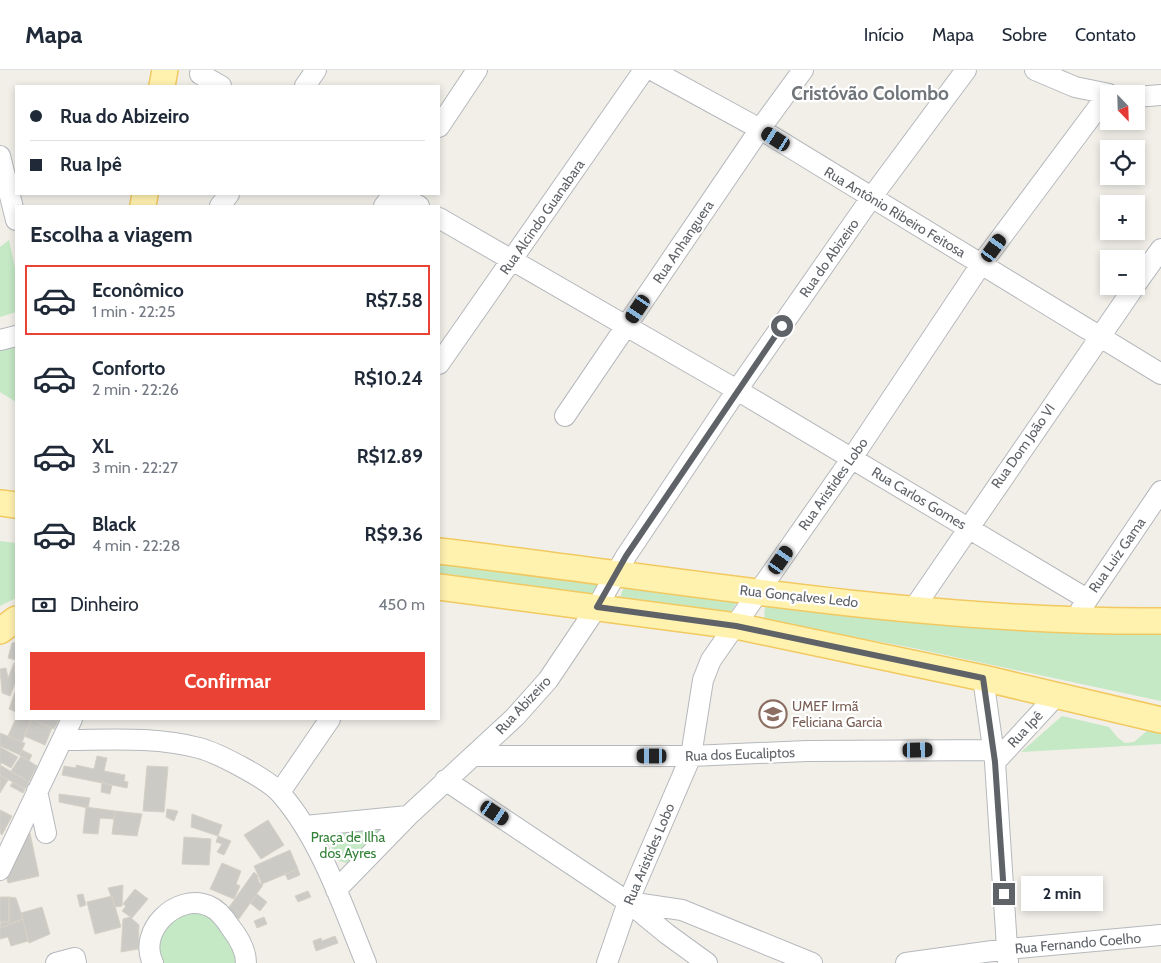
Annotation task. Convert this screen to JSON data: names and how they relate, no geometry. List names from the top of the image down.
{
  "streets": {
    "main road": ["Rua Gonçalves Ledo"],
    "street": [
      "Rua Antônio Ribeiro Feitosa",
      "Rua Alcindo Guanabara",
      "Rua Anhanguera",
      "Rua do Abizeiro",
      "Rua Dom João VI",
      "Rua Aristides Lobo",
      "Rua Carlos Gomes",
      "Rua Luiz Gama",
      "Rua Abizeiro",
      "Rua Ipê",
      "Rua dos Eucaliptos",
      "Rua Fernando Coelho"
    ]
  },
  "crossings": [
    ["Rua Antônio Ribeiro Feitosa", "Rua Anhanguera"],
    ["Rua Antônio Ribeiro Feitosa", "Rua do Abizeiro"],
    ["Rua Antônio Ribeiro Feitosa", "Rua Dom João VI"],
    ["Rua Antônio Ribeiro Feitosa", "Rua Aristides Lobo"],
    ["Rua Alcindo Guanabara", "Rua Carlos Gomes"],
    ["Rua Anhanguera", "Rua Carlos Gomes"],
    ["Rua do Abizeiro", "Rua Carlos Gomes"],
    ["Rua do Abizeiro", "Rua Gonçalves Ledo"],
    ["Rua do Abizeiro", "Rua Abizeiro"],
    ["Rua Dom João VI", "Rua Carlos Gomes"],
    ["Rua Dom João VI", "Rua Gonçalves Ledo"],
    ["Rua Aristides Lobo", "Rua Carlos Gomes"],
    ["Rua Aristides Lobo", "Rua Gonçalves Ledo"],
    ["Rua Aristides Lobo", "Rua dos Eucaliptos"],
    ["Rua Carlos Gomes", "Rua Luiz Gama"],
    ["Rua Carlos Gomes", "Rua Gonçalves Ledo"],
    ["Rua Luiz Gama", "Rua Gonçalves Ledo"],
    ["Rua Gonçalves Ledo", "Rua Abizeiro"],
    ["Rua Abizeiro", "Rua dos Eucaliptos"],
    ["Rua Ipê", "Rua dos Eucaliptos"],
    ["Rua Ipê", "Rua Fernando Coelho"]
  ],
  "districts": ["Cristóvão Colombo"],
  "parks": ["Praça de Ilha dos Ayres"],
  "places": {
    "school or university": ["UMEF Irmã Feliciana Garcia"]
  },
  "north": "bottom right",
  "page": {
    "header": "Mapa",
    "nav": [
      "Início",
      "Mapa",
      "Sobre",
      "Contato"
    ],
    "map_buttons": ["+", "−"],
    "banner": ["Rua do Abizeiro", "Rua Ipê"],
    "heading": "Escolha a viagem",
    "list": [
      {
        "name": "Econômico",
        "note": "1 min · 22:25",
        "value": "R$7.58"
      },
      {
        "name": "Conforto",
        "note": "2 min · 22:26",
        "value": "R$10.24"
      },
      {
        "name": "XL",
        "note": "3 min · 22:27",
        "value": "R$12.89"
      },
      {
        "name": "Black",
        "note": "4 min · 22:28",
        "value": "R$9.36"
      }
    ],
    "pay": ["Dinheiro", "450 m"],
    "buttons": "Confirmar",
    "bubble": "2 min"
  }
}
